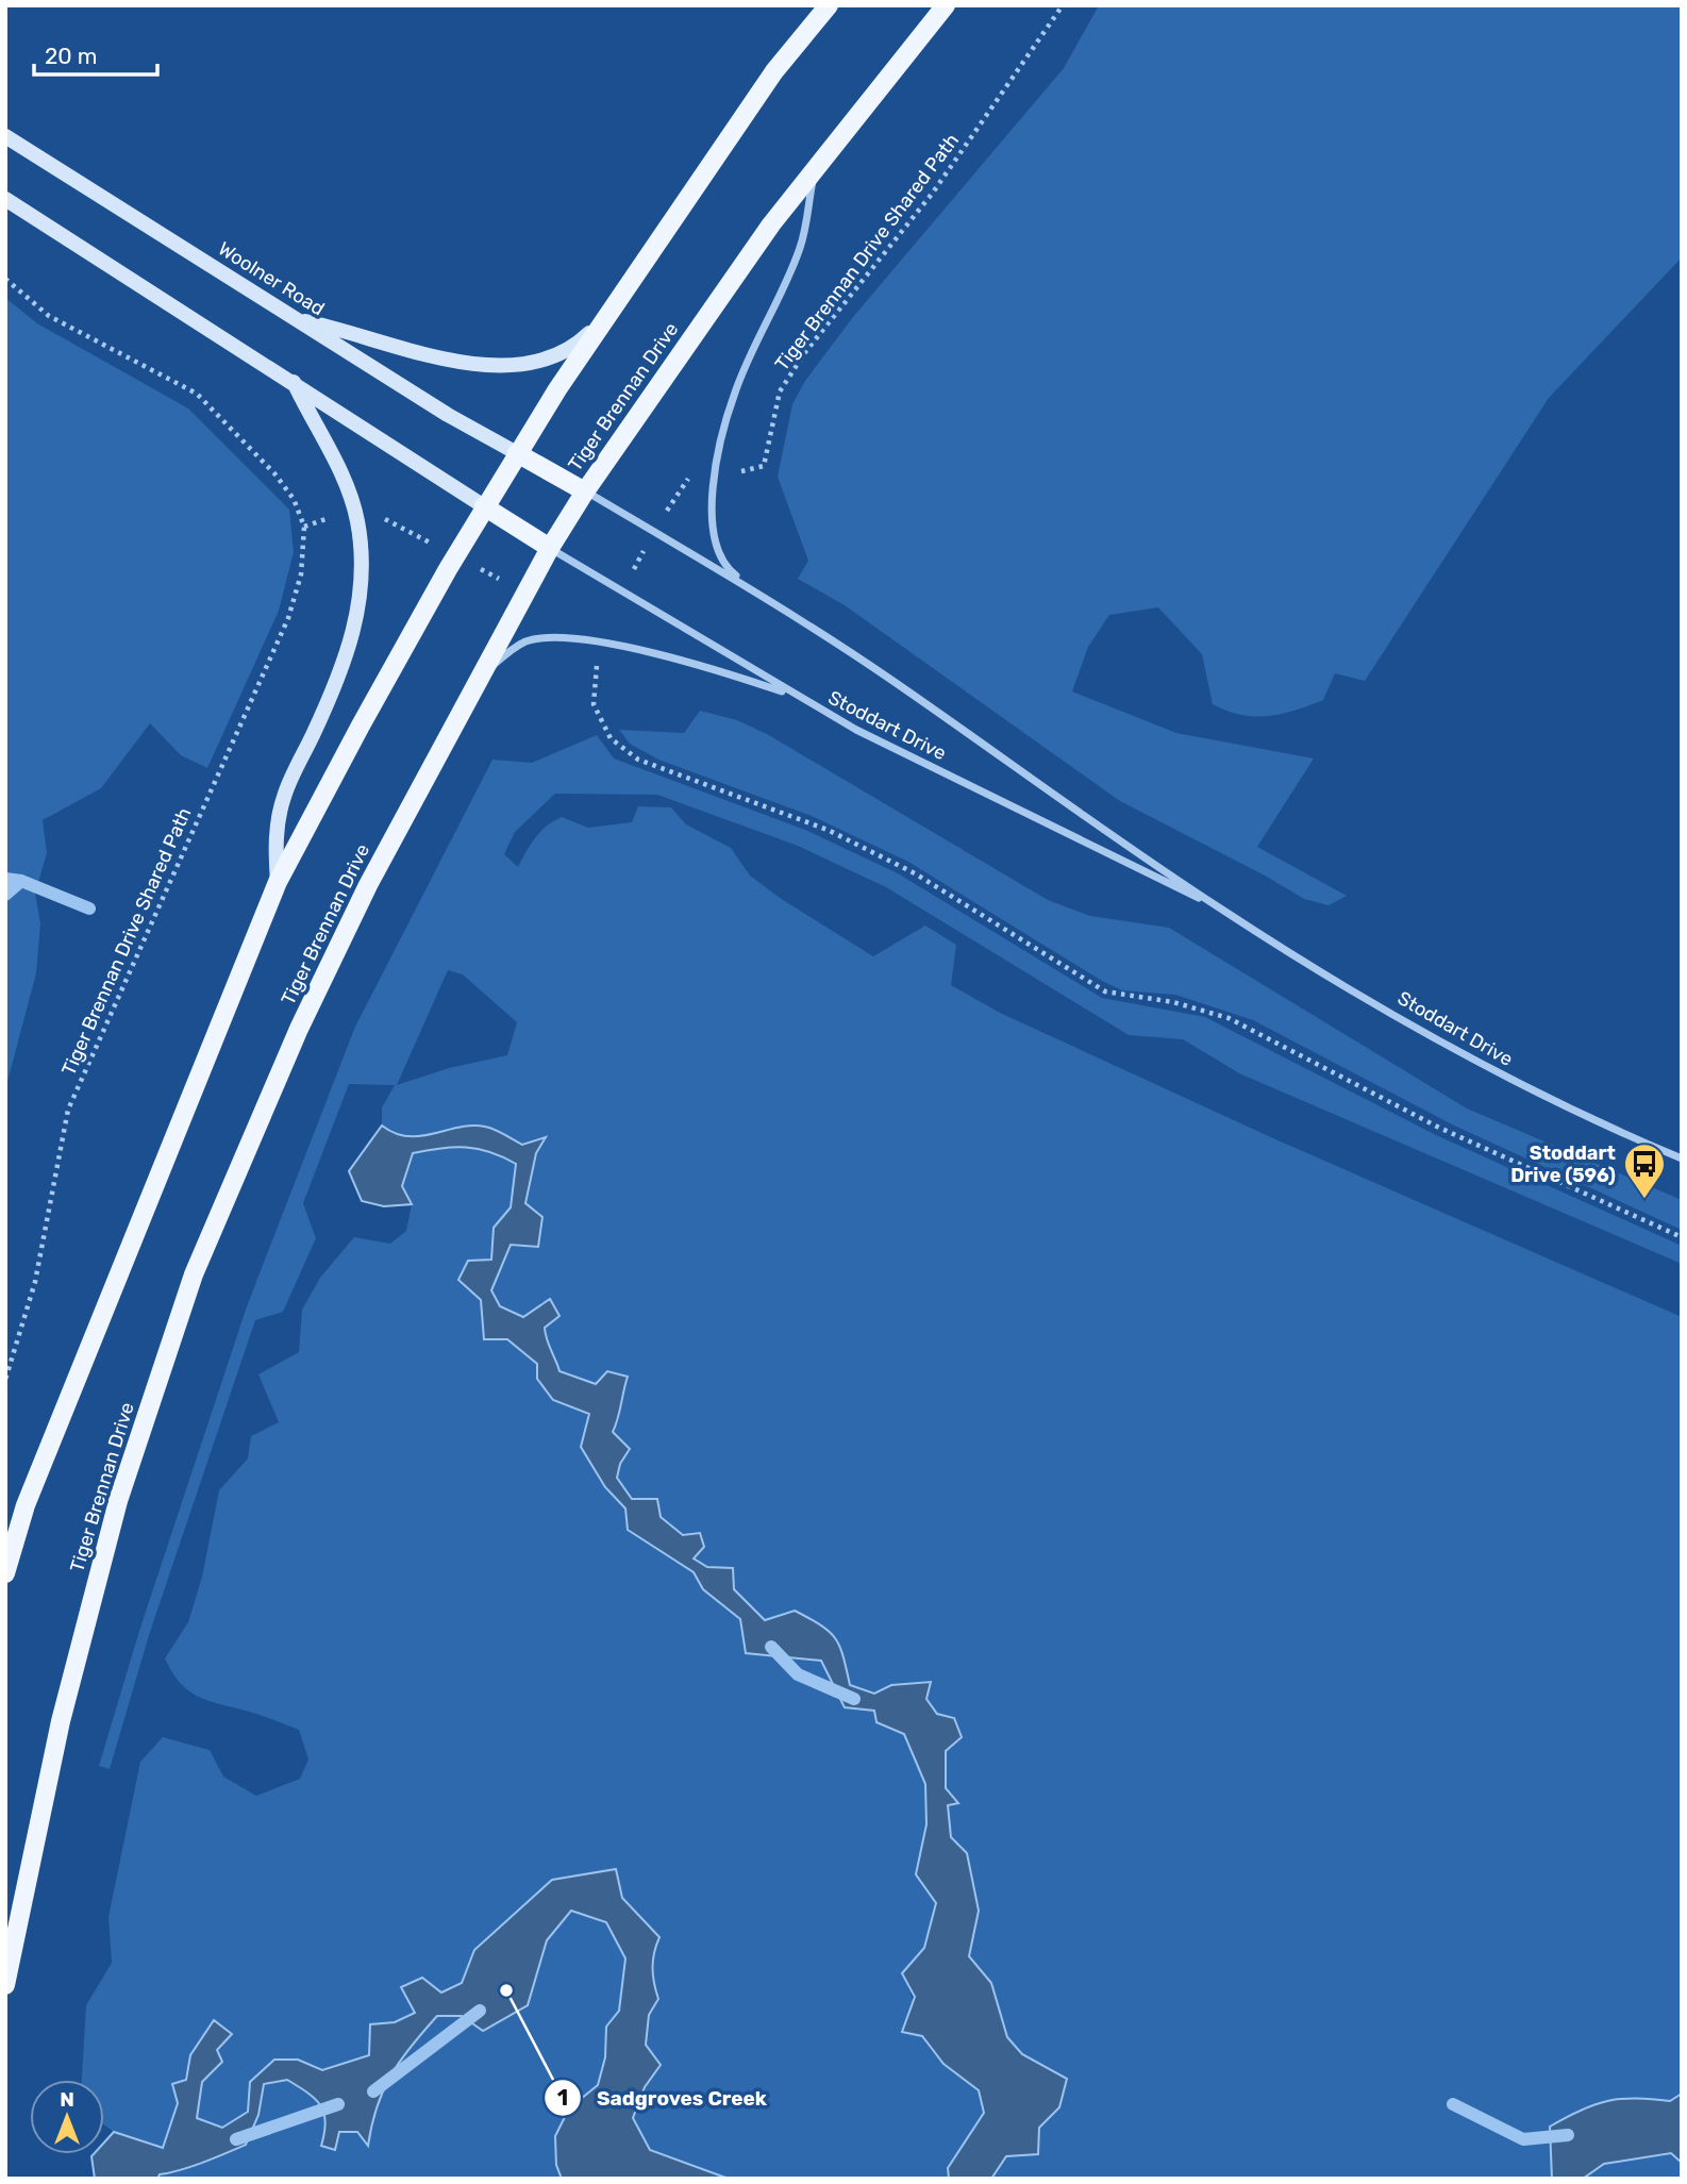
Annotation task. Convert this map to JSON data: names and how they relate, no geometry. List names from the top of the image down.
{
  "streets": {
    "main road": ["Woolner Road", "Tiger Brennan Drive"],
    "street": ["Stoddart Drive"],
    "path": ["Tiger Brennan Drive Shared Path"]
  },
  "crossings": [
    ["Tiger Brennan Drive Shared Path", "Stoddart Drive"],
    ["Tiger Brennan Drive", "Stoddart Drive"]
  ],
  "places": {
    "bus stop": ["Stoddart Drive (596)"],
    "other": ["Sadgroves Creek"]
  },
  "scale_bar": "20 m",
  "north": "top"
}
